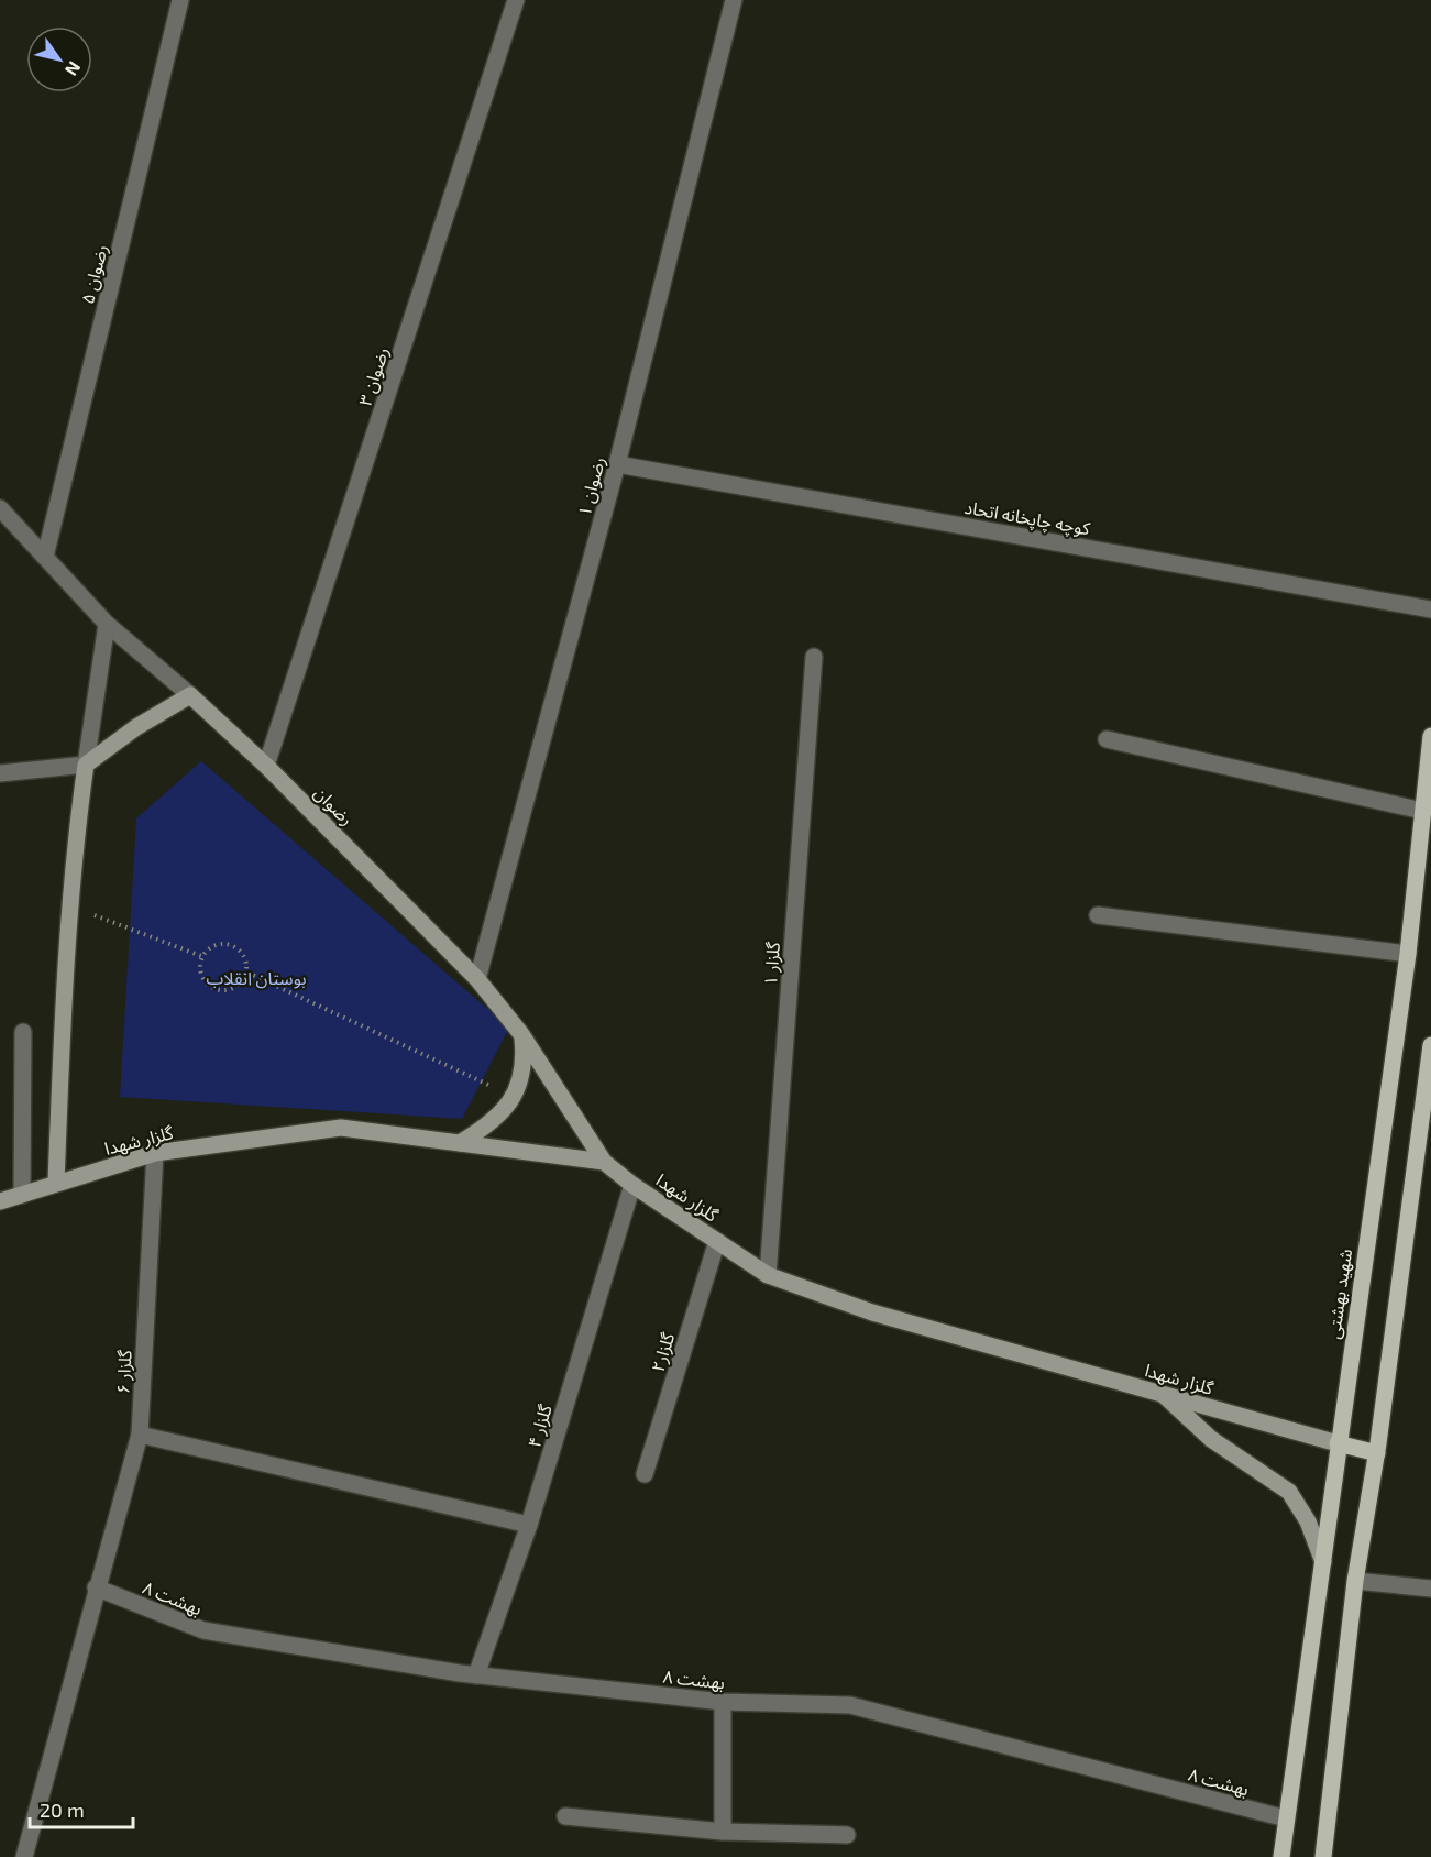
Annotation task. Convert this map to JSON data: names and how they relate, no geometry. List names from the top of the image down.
{
  "streets": {
    "main road": ["رضوان", "گلزار شهدا", "شهید بهشتی"],
    "street": [
      "رضوان ۵",
      "رضوان ۳",
      "رضوان ۱",
      "کوچه چاپخانه اتحاد",
      "گلزار ۱",
      "گلزار۲",
      "گلزار ۶",
      "گلزار ۴",
      "بهشت ۸"
    ]
  },
  "crossings": [
    ["رضوان ۵", "رضوان"],
    ["رضوان ۳", "رضوان"],
    ["رضوان ۱", "کوچه چاپخانه اتحاد"],
    ["رضوان ۱", "رضوان"],
    ["رضوان", "گلزار شهدا"],
    ["گلزار ۱", "گلزار شهدا"],
    ["گلزار شهدا", "شهید بهشتی"],
    ["گلزار شهدا", "گلزار۲"],
    ["گلزار شهدا", "گلزار ۶"],
    ["گلزار شهدا", "گلزار ۴"],
    ["شهید بهشتی", "بهشت ۸"],
    ["گلزار ۶", "بهشت ۸"],
    ["گلزار ۴", "بهشت ۸"]
  ],
  "parks": ["بوستان انقلاب"],
  "scale_bar": "20 m",
  "north": "bottom right"
}
